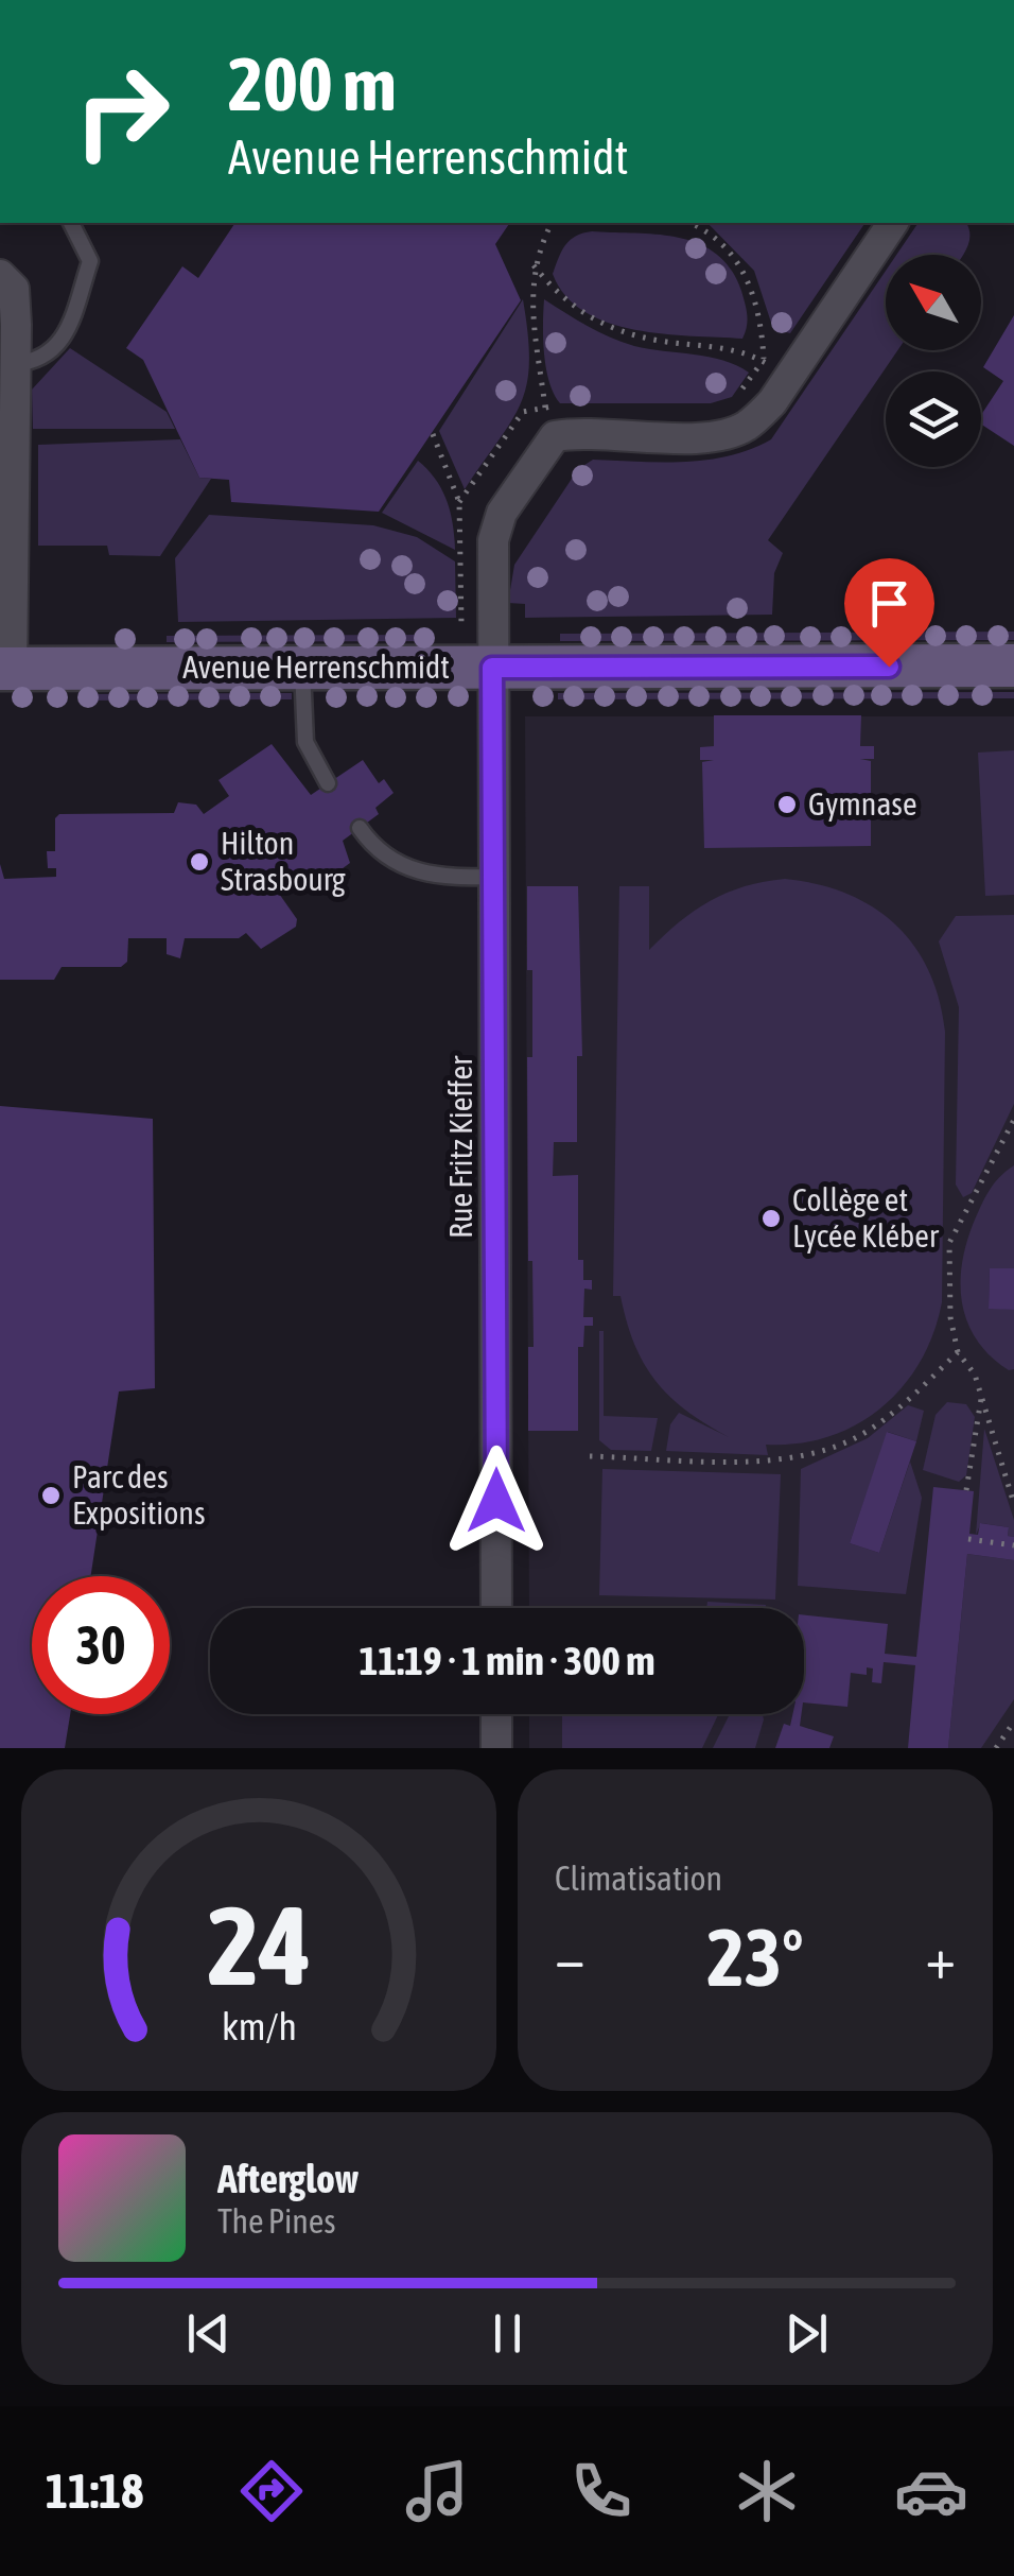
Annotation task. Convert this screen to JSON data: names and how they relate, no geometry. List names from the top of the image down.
{
  "streets": {
    "main road": ["Avenue Herrenschmidt"],
    "street": ["Rue Fritz Kieffer"]
  },
  "crossings": [
    ["Avenue Herrenschmidt", "Rue Fritz Kieffer"]
  ],
  "places": [
    "Gymnase",
    "Hilton Strasbourg",
    "Collège et Lycée Kléber",
    "Parc des Expositions"
  ],
  "north": "top left",
  "page": {
    "turn": ["200 m", "Avenue Herrenschmidt"],
    "limit": "30",
    "trip": "11:19 · 1 min · 300 m",
    "tile": "Climatisation",
    "heat": ["−", "23°", "+"],
    "song": ["Afterglow", "The Pines"],
    "tabs": "11:18",
    "gauge": ["24", "km/h"]
  }
}
